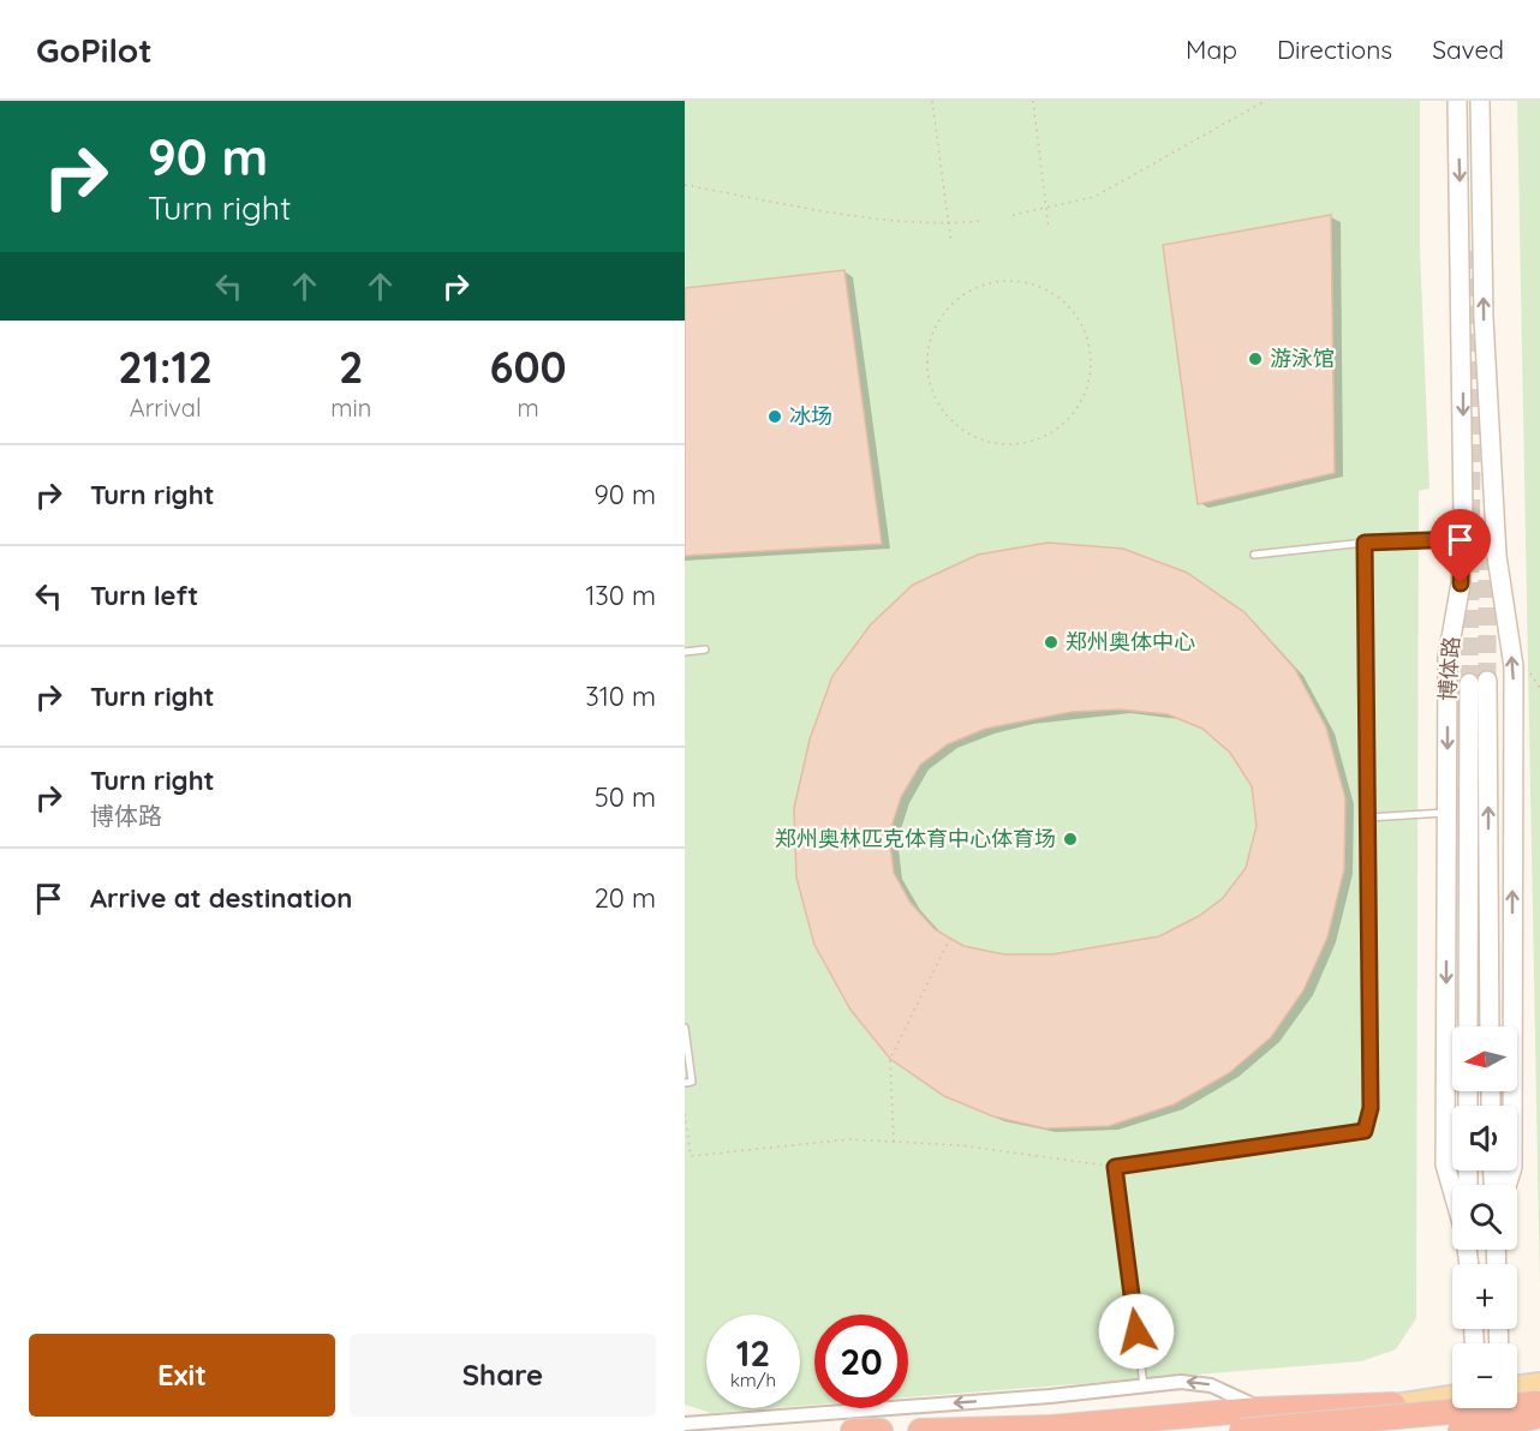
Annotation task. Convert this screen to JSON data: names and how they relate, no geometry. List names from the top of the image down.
{
  "streets": {
    "street": ["博体路"]
  },
  "places": [
    "游泳馆",
    "冰场",
    "郑州奥体中心",
    "郑州奥林匹克体育中心体育场"
  ],
  "north": "left",
  "page": {
    "header": "GoPilot",
    "nav": ["Map", "Directions", "Saved"],
    "turn": ["90 m", "Turn right"],
    "eta": [
      "21:12",
      "Arrival",
      "2",
      "min",
      "600",
      "m"
    ],
    "list": [
      {
        "name": "Turn right",
        "value": "90 m"
      },
      {
        "name": "Turn left",
        "value": "130 m"
      },
      {
        "name": "Turn right",
        "value": "310 m"
      },
      {
        "name": "Turn right",
        "note": "博体路",
        "value": "50 m"
      },
      {
        "name": "Arrive at destination",
        "value": "20 m"
      }
    ],
    "map_buttons": ["+", "−"],
    "speed": "12 km/h",
    "limit": "20",
    "buttons": ["Exit", "Share"]
  }
}
